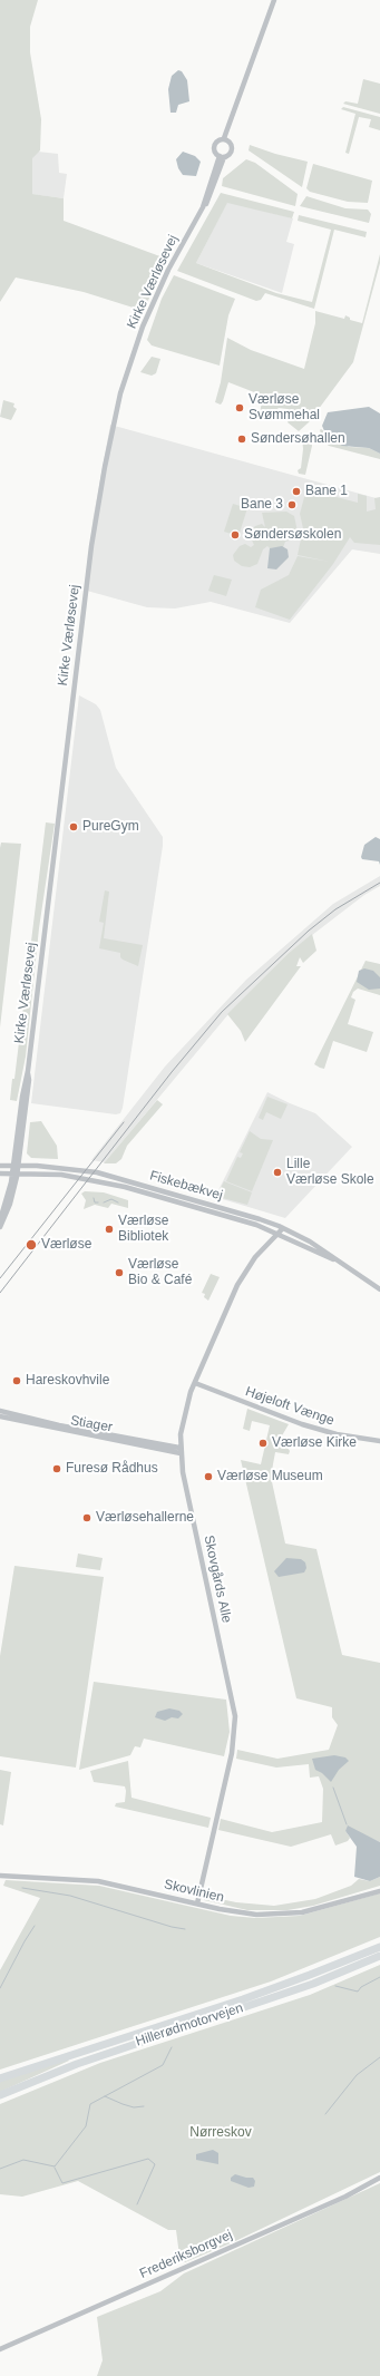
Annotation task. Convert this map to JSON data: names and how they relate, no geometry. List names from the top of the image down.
{
  "streets": {
    "highway": ["Hillerødmotorvejen"],
    "street": [
      "Kirke Værløsevej",
      "Fiskebækvej",
      "Højeloft Vænge",
      "Stiager",
      "Skovgårds Alle",
      "Skovlinien",
      "Frederiksborgvej"
    ]
  },
  "crossings": [
    ["Kirke Værløsevej", "Fiskebækvej"],
    ["Fiskebækvej", "Skovgårds Alle"],
    ["Højeloft Vænge", "Skovgårds Alle"],
    ["Stiager", "Skovgårds Alle"],
    ["Skovgårds Alle", "Skovlinien"]
  ],
  "parks": ["Nørreskov"],
  "places": [
    "Værløse Svømmehal",
    "Søndersøhallen",
    "Bane 1",
    "Bane 3",
    "Søndersøskolen",
    "PureGym",
    "Lille Værløse Skole",
    "Værløse Bibliotek",
    "Værløse",
    "Værløse Bio & Café",
    "Hareskovhvile",
    "Værløse Kirke",
    "Furesø Rådhus",
    "Værløse Museum",
    "Værløsehallerne"
  ]
}
